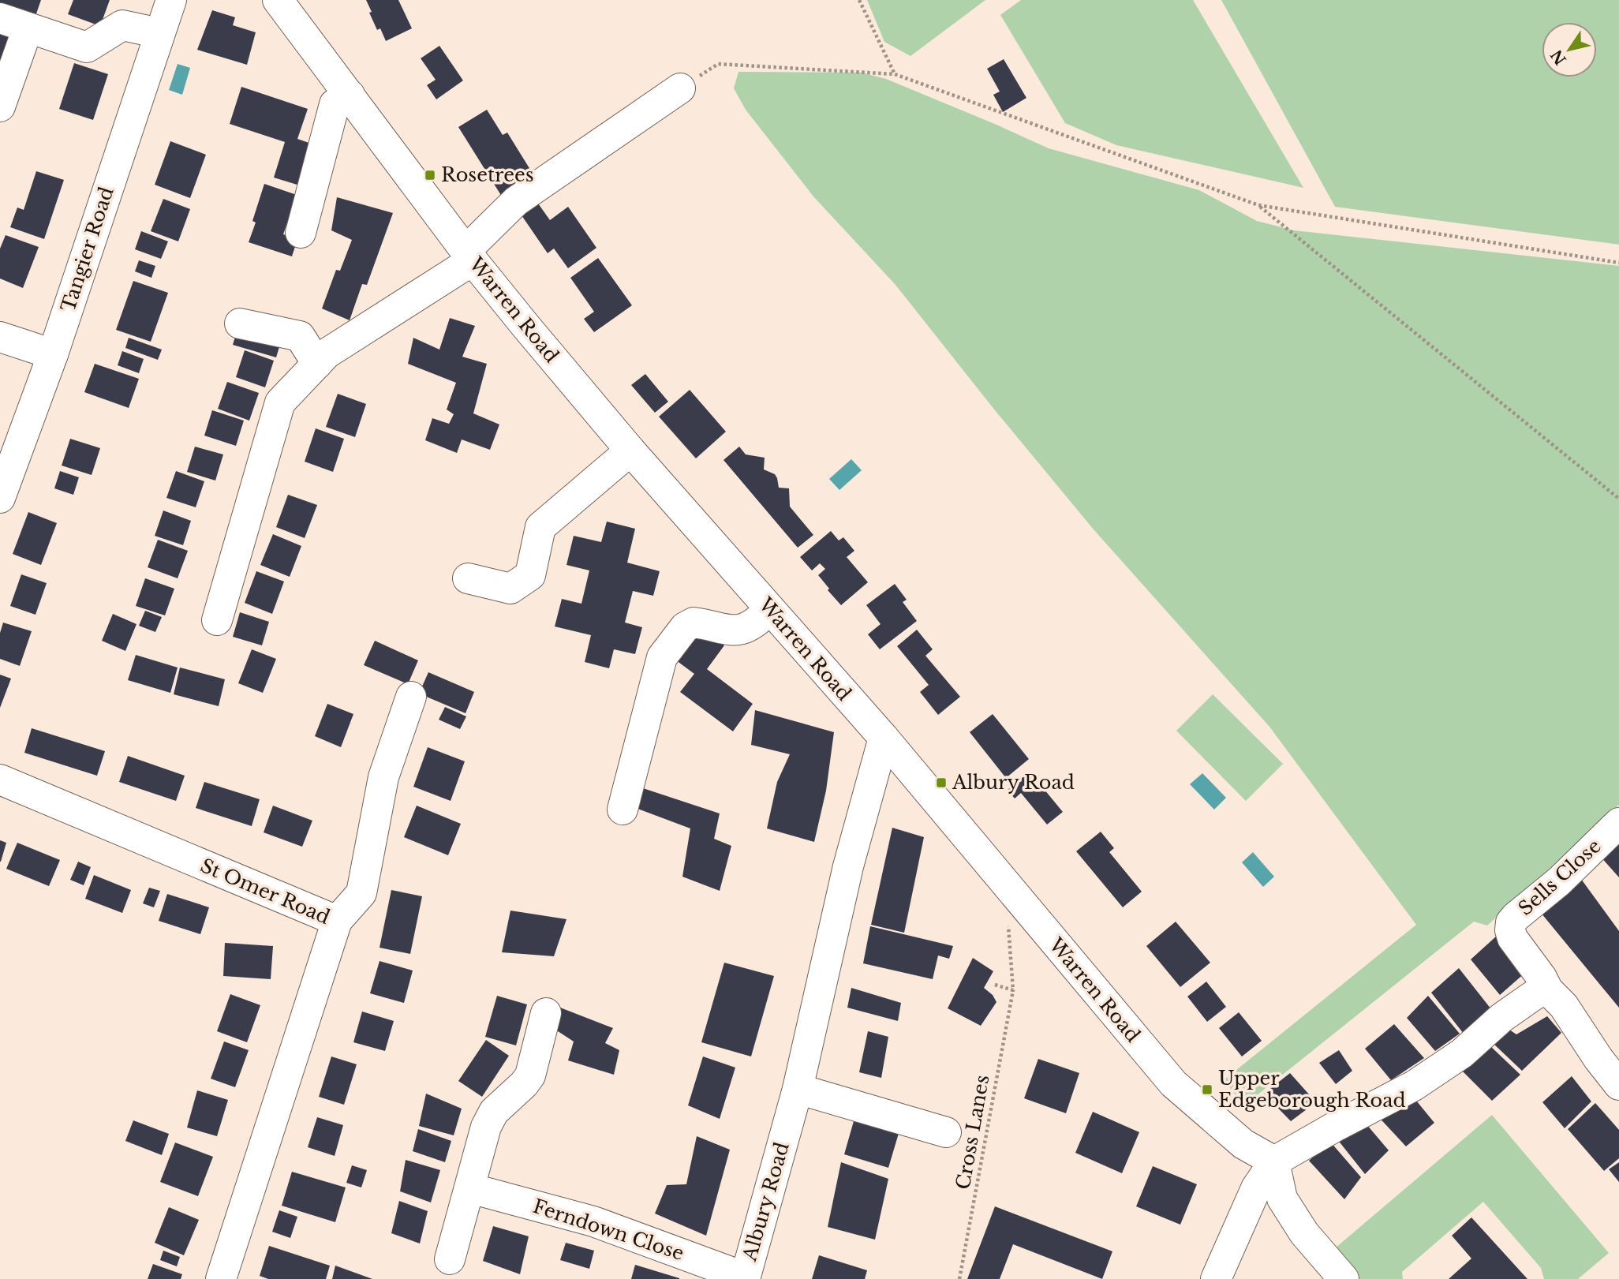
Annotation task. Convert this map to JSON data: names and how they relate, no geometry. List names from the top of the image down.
{
  "streets": {
    "street": [
      "Tangier Road",
      "Warren Road",
      "Sells Close",
      "St Omer Road",
      "Albury Road",
      "Ferndown Close"
    ],
    "path": ["Cross Lanes"]
  },
  "crossings": [
    ["Warren Road", "Cross Lanes"],
    ["Warren Road", "Albury Road"],
    ["Albury Road", "Ferndown Close"]
  ],
  "places": {
    "transit": ["Rosetrees", "Albury Road", "Upper Edgeborough Road"]
  },
  "north": "bottom left"
}
